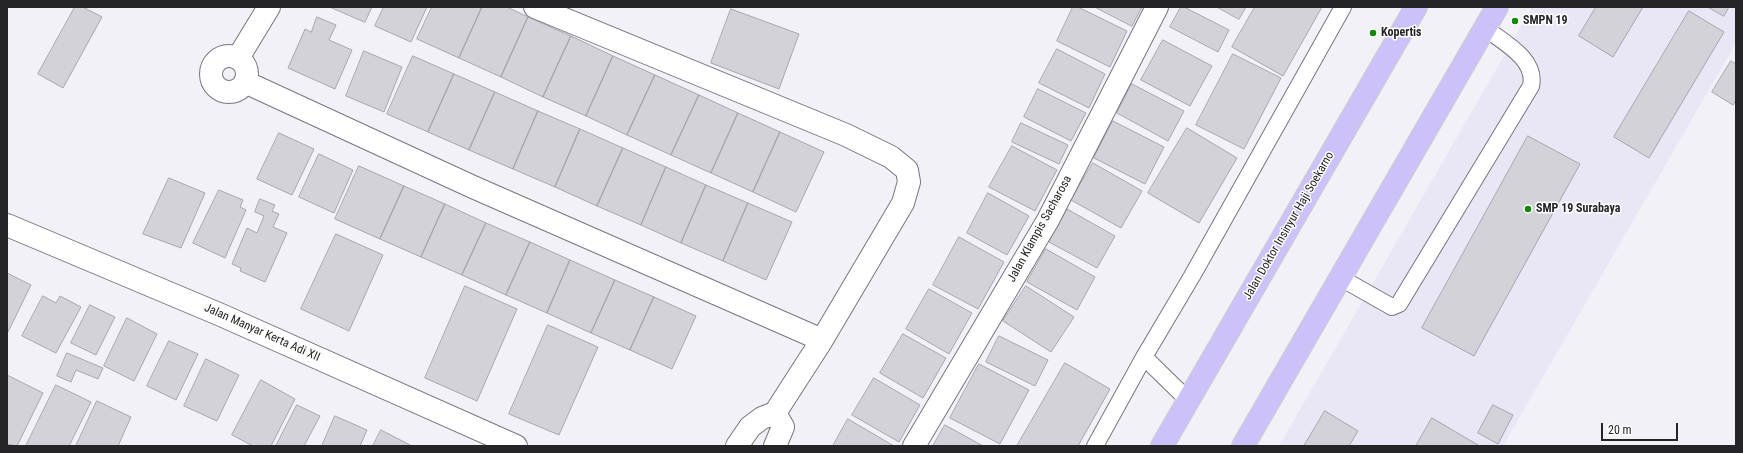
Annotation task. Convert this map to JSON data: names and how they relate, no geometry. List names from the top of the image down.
{
  "streets": {
    "main road": ["Jalan Doktor Insinyur Haji Soekarno"],
    "street": ["Jalan Klampis Sacharosa", "Jalan Manyar Kerta Adi XII"]
  },
  "places": ["SMPN 19", "Kopertis", "SMP 19 Surabaya"],
  "scale_bar": "20 m"
}
